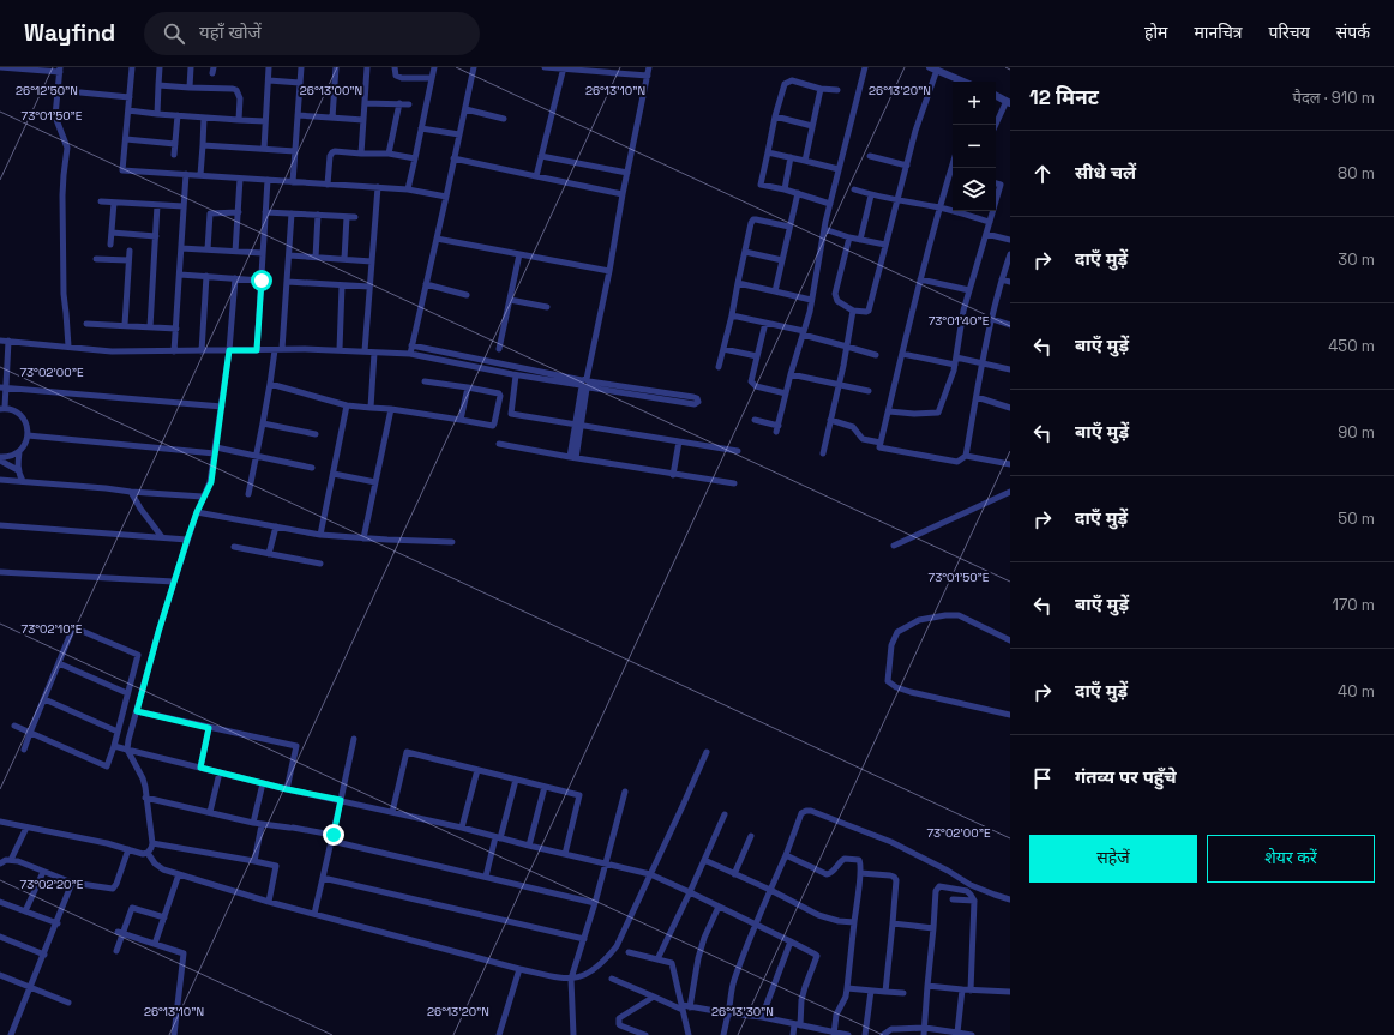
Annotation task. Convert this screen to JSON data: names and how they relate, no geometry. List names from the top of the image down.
{
  "page": {
    "header": "Wayfind",
    "search": "यहाँ खोजें",
    "nav": [
      "होम",
      "मानचित्र",
      "परिचय",
      "संपर्क"
    ],
    "heading": ["12 मिनट", "पैदल · 910 m"],
    "map_buttons": ["+", "−"],
    "list": [
      ["सीधे चलें", "80 m"],
      ["दाएँ मुड़ें", "30 m"],
      ["बाएँ मुड़ें", "450 m"],
      ["बाएँ मुड़ें", "90 m"],
      ["दाएँ मुड़ें", "50 m"],
      ["बाएँ मुड़ें", "170 m"],
      ["दाएँ मुड़ें", "40 m"],
      "गंतव्य पर पहुँचे"
    ],
    "buttons": ["सहेजें", "शेयर करें"]
  },
  "coordinates": [
    "26°12'50\"N",
    "26°13'00\"N",
    "26°13'10\"N",
    "26°13'20\"N",
    "73°01'50\"E",
    "73°01'40\"E",
    "73°02'00\"E",
    "73°02'10\"E",
    "73°02'20\"E",
    "26°13'30\"N"
  ]
}
